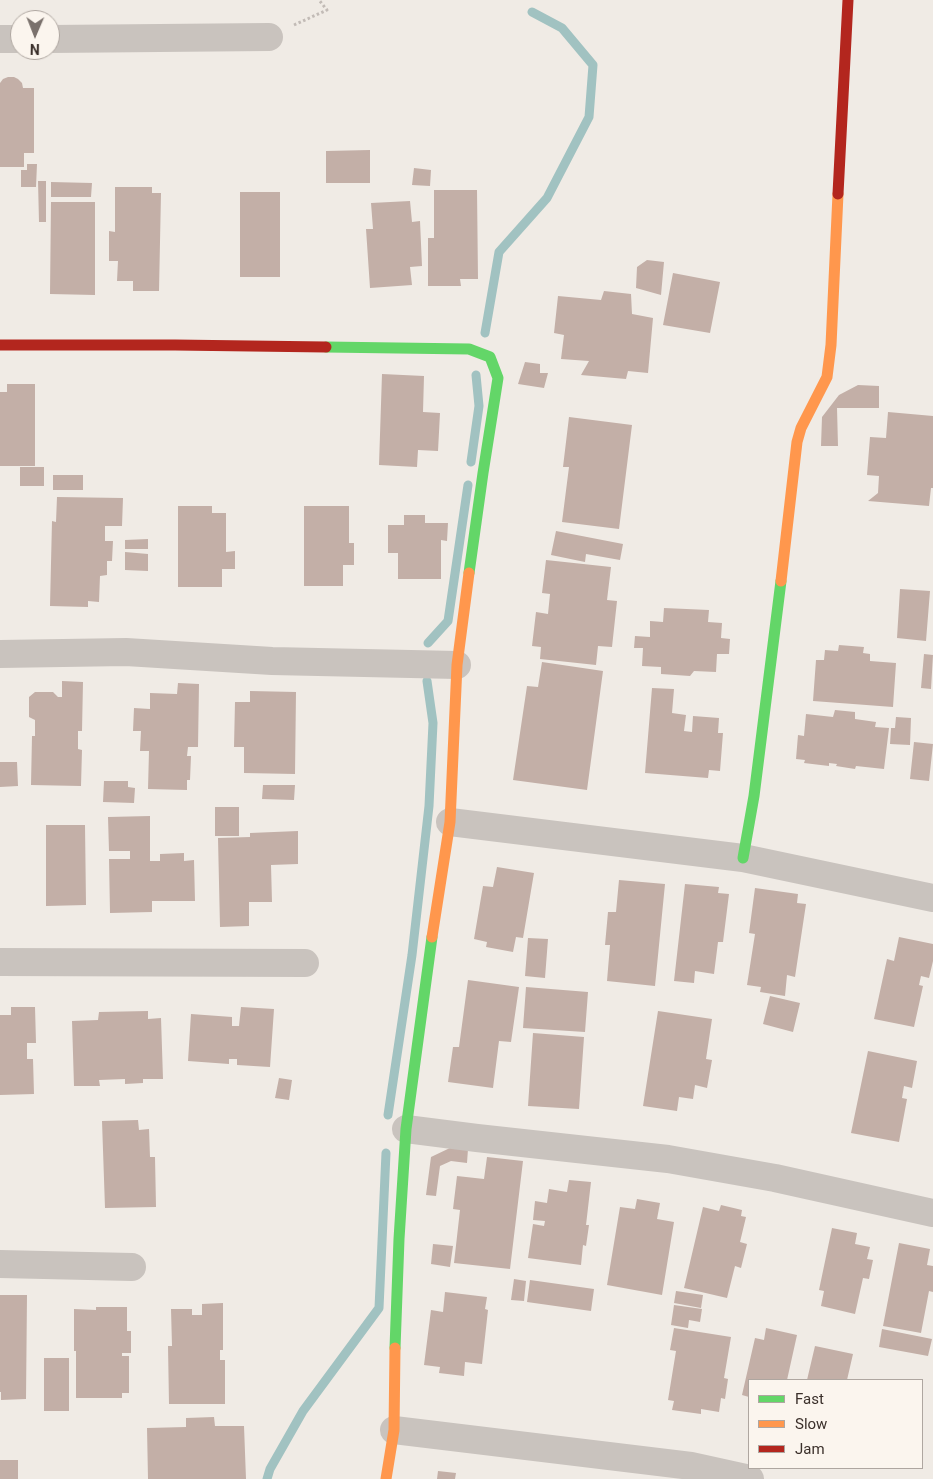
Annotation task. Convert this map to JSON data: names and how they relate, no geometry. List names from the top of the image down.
{
  "legend": ["Fast", "Slow", "Jam"],
  "north": "bottom"
}
